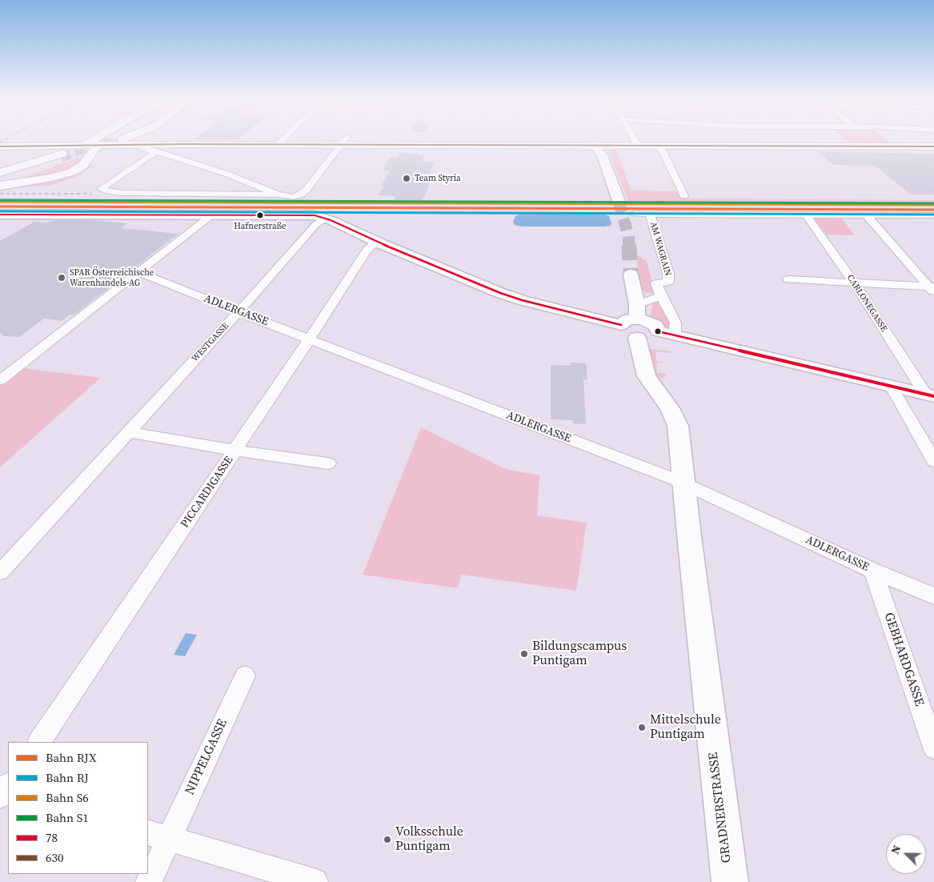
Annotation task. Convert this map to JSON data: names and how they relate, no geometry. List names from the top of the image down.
{
  "streets": {
    "main road": ["GRADNERSTRASSE"],
    "street": [
      "AM WAGRAIN",
      "CARLONEGASSE",
      "ADLERGASSE",
      "WESTGASSE",
      "PICCARDIGASSE",
      "GEBHARDGASSE",
      "NIPPELGASSE"
    ]
  },
  "crossings": [
    ["AM WAGRAIN", "CARLONEGASSE"],
    ["ADLERGASSE", "WESTGASSE"],
    ["ADLERGASSE", "PICCARDIGASSE"],
    ["ADLERGASSE", "GEBHARDGASSE"],
    ["ADLERGASSE", "GRADNERSTRASSE"]
  ],
  "places": [
    "Team Styria",
    "Hafnerstraße",
    "SPAR Österreichische Warenhandels-AG",
    "Bildungscampus Puntigam",
    "Mittelschule Puntigam",
    "Volksschule Puntigam"
  ],
  "lines": [
    "transit line 630",
    "rail line S1",
    "rail line S6",
    "rail line RJX",
    "rail line RJ",
    "transit line 78"
  ],
  "legend": [
    "Bahn RJX",
    "Bahn RJ",
    "Bahn S6",
    "Bahn S1",
    "78",
    "630"
  ],
  "north": "top left"
}
